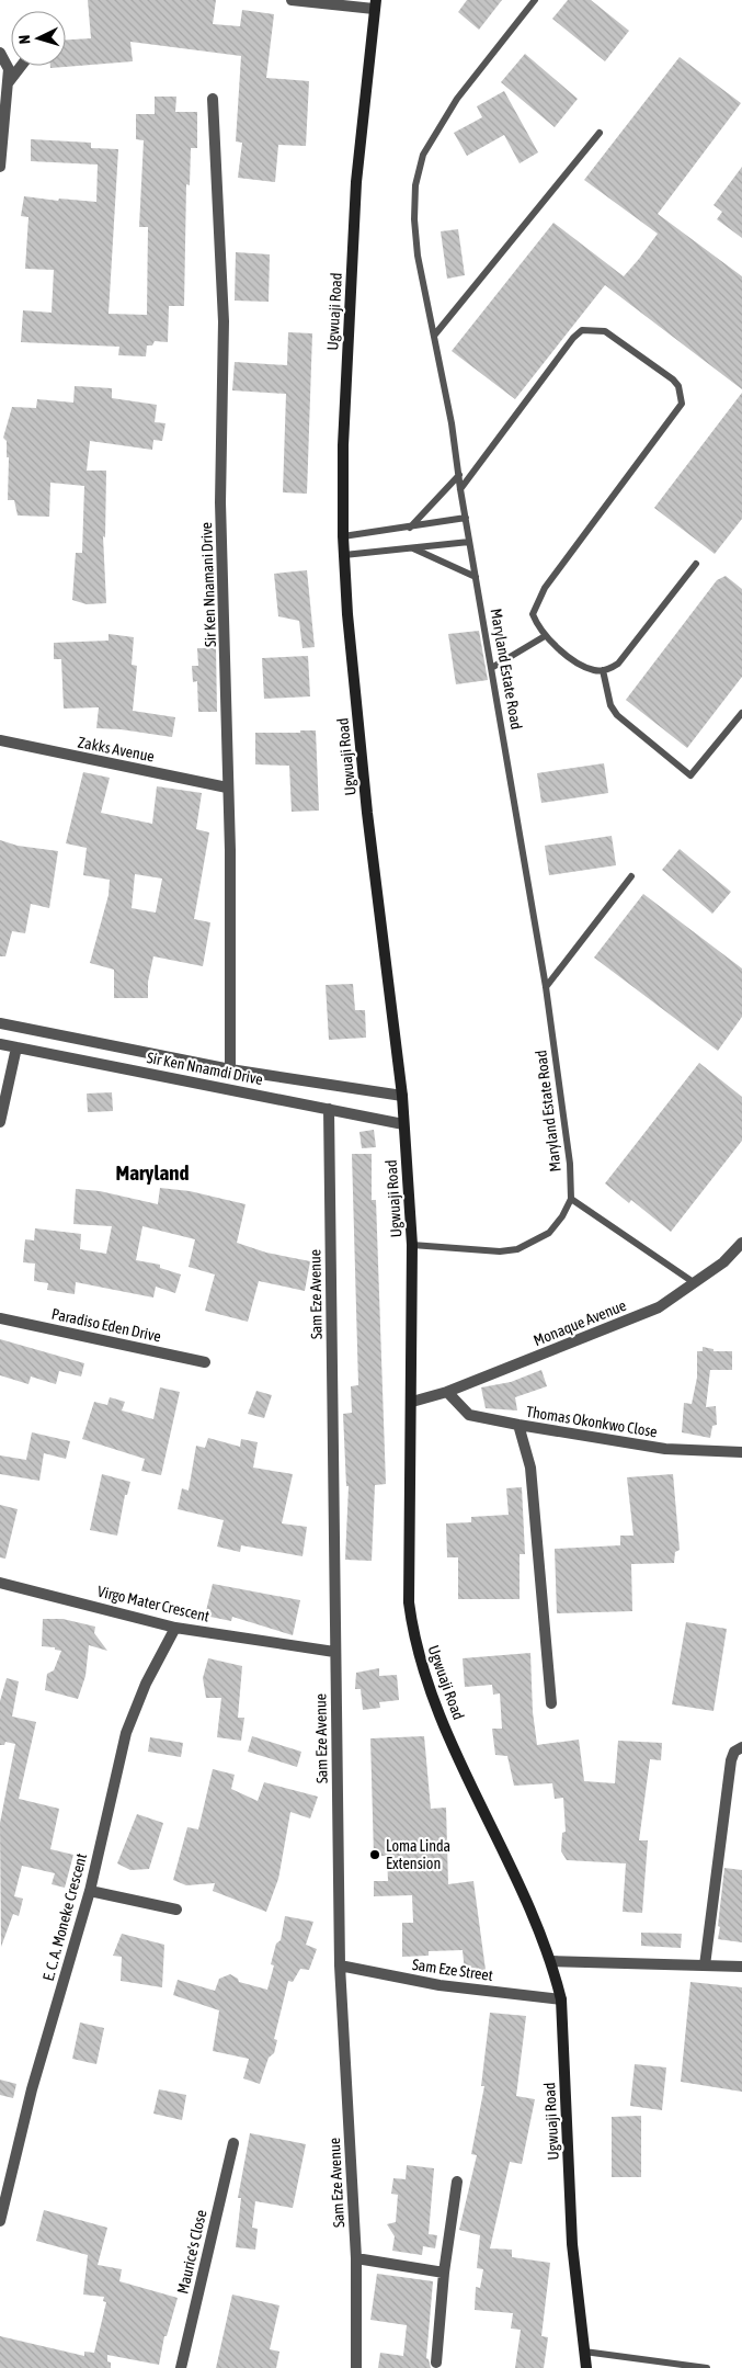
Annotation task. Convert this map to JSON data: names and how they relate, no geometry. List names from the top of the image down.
{
  "streets": {
    "main road": ["Ugwuaji Road"],
    "street": [
      "Sir Ken Nnamani Drive",
      "Zakks Avenue",
      "Sir Ken Nnamdi Drive",
      "Sam Eze Avenue",
      "Monaque Avenue",
      "Paradiso Eden Drive",
      "Thomas Okonkwo Close",
      "Virgo Mater Crescent",
      "E. C. A. Moneke Crescent",
      "Sam Eze Street",
      "Maurice's Close"
    ],
    "lane": ["Maryland Estate Road"]
  },
  "crossings": [
    ["Ugwuaji Road", "Sir Ken Nnamdi Drive"],
    ["Ugwuaji Road", "Monaque Avenue"],
    ["Ugwuaji Road", "Sam Eze Street"],
    ["Sir Ken Nnamani Drive", "Zakks Avenue"],
    ["Sir Ken Nnamani Drive", "Sir Ken Nnamdi Drive"],
    ["Sir Ken Nnamdi Drive", "Sam Eze Avenue"],
    ["Sam Eze Avenue", "Virgo Mater Crescent"],
    ["Sam Eze Avenue", "Sam Eze Street"],
    ["Monaque Avenue", "Thomas Okonkwo Close"],
    ["Virgo Mater Crescent", "E. C. A. Moneke Crescent"]
  ],
  "districts": ["Maryland"],
  "places": ["Loma Linda Extension"],
  "north": "left"
}
